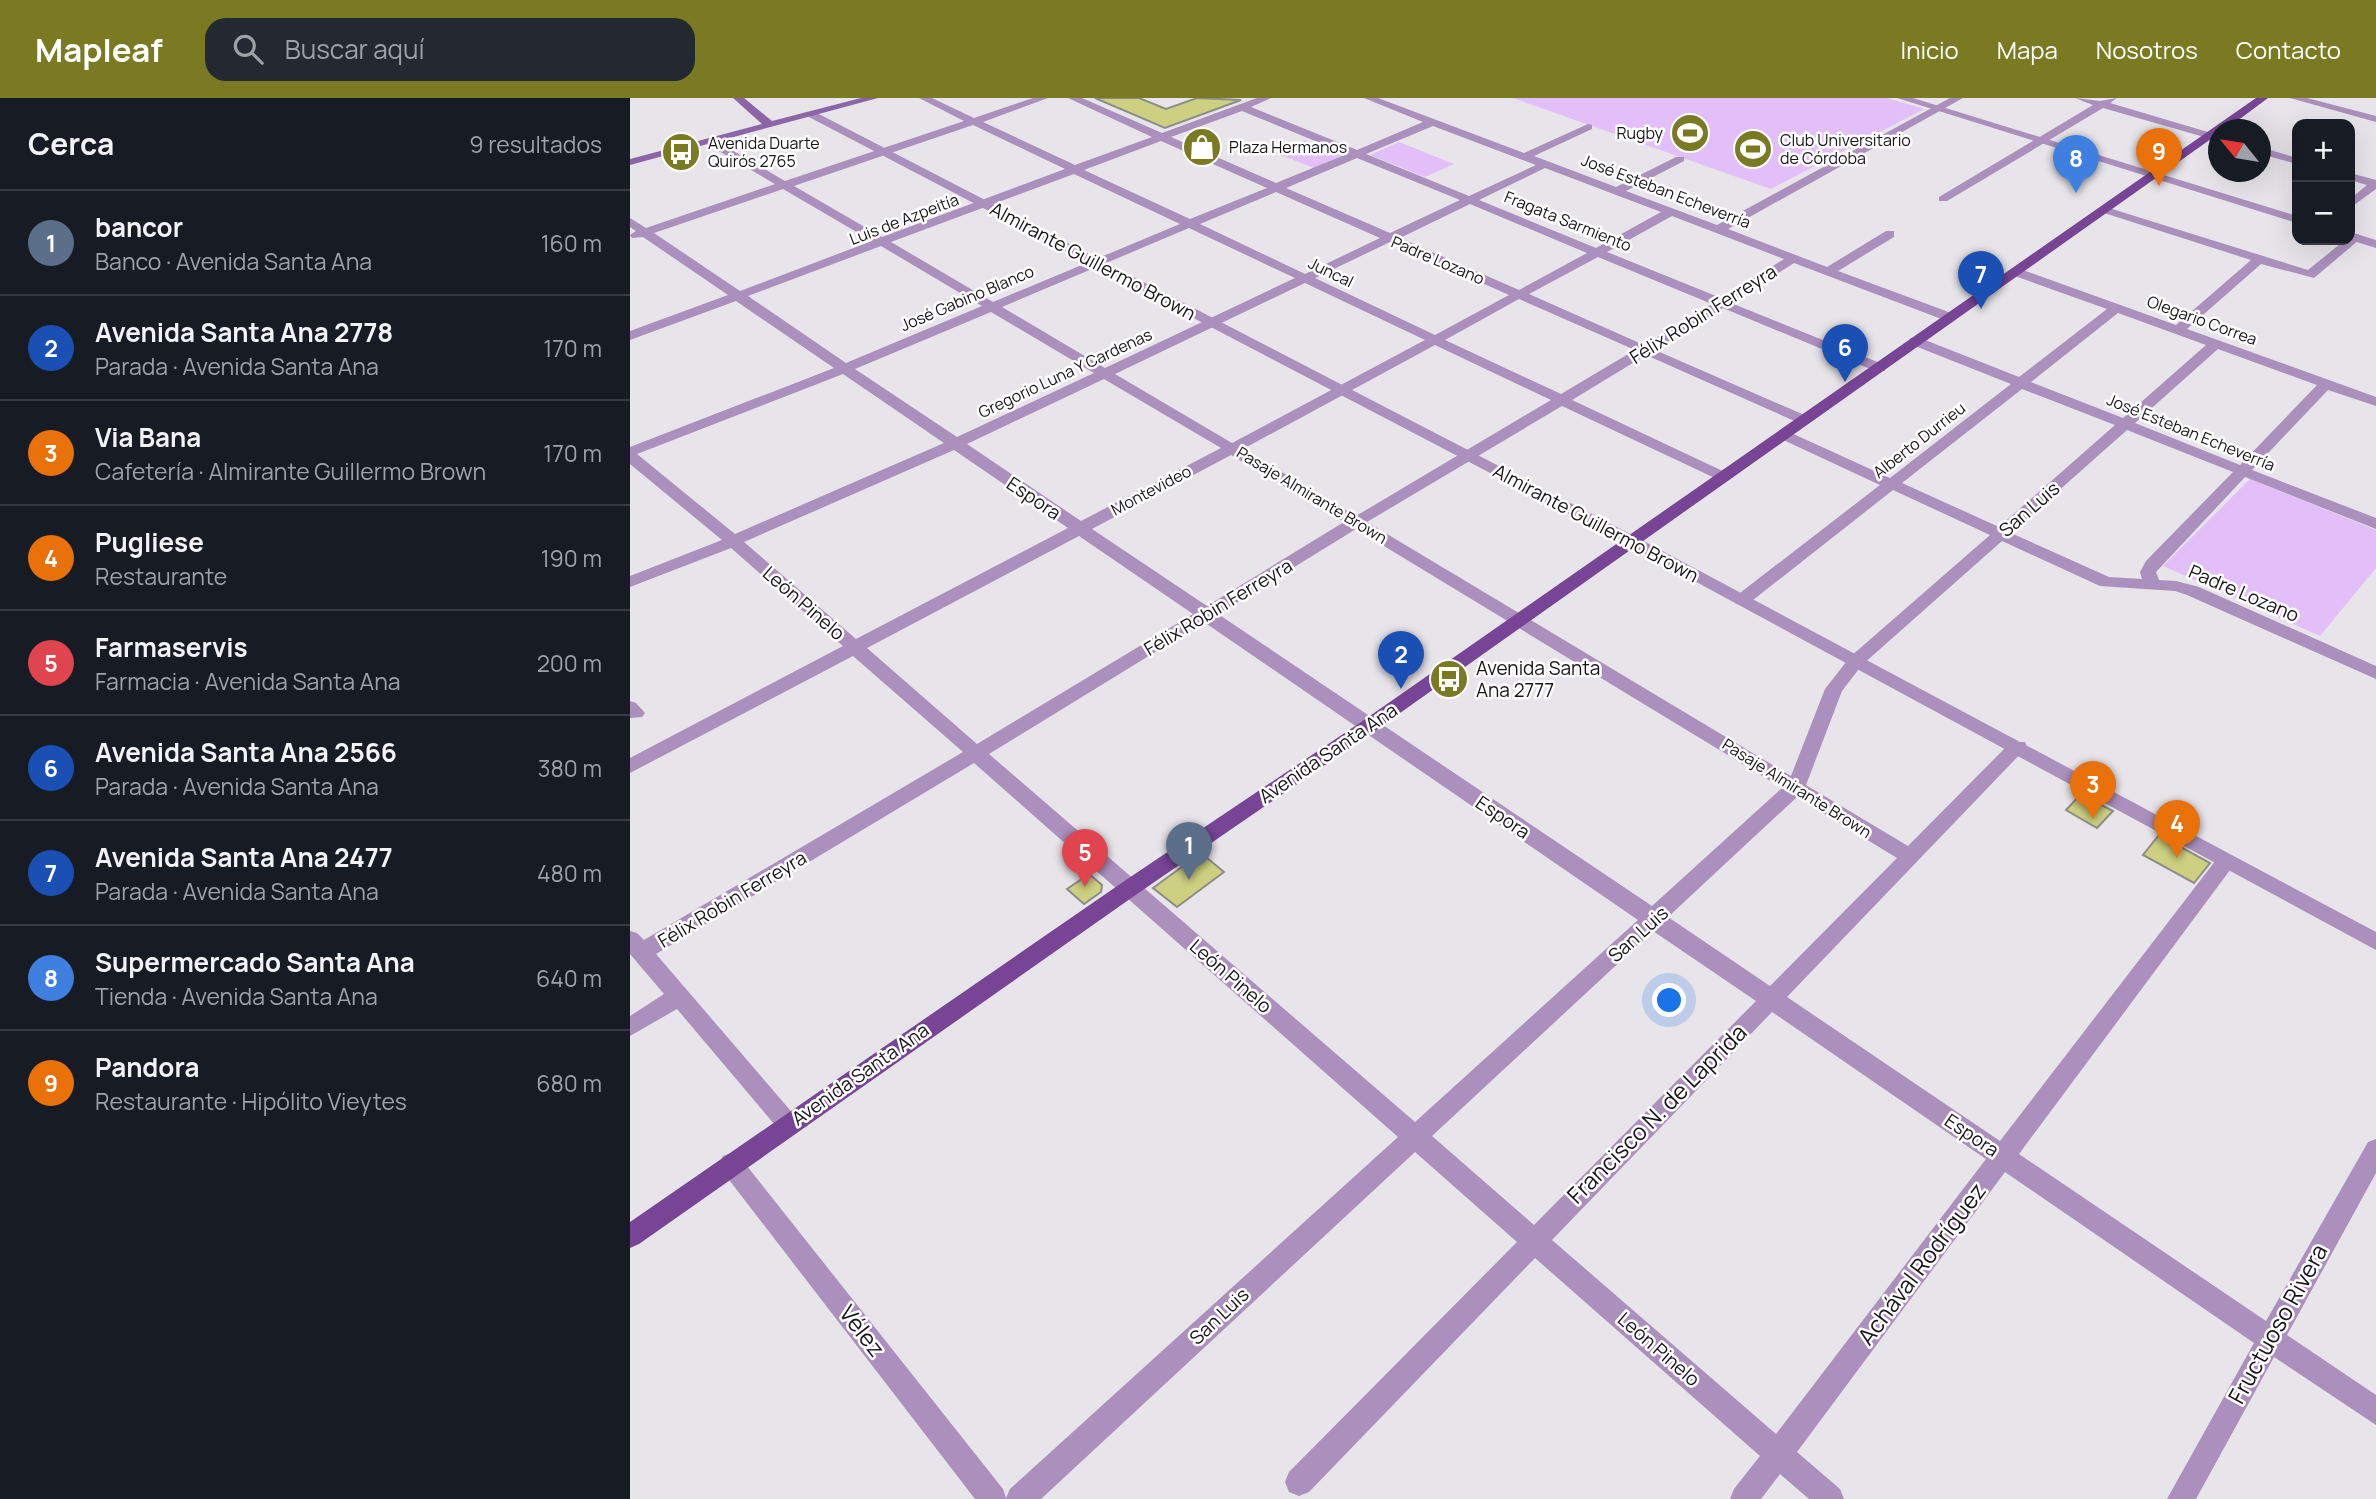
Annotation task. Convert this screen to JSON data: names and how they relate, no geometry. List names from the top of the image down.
{
  "streets": {
    "main road": ["Avenida Santa Ana"],
    "street": [
      "José Esteban Echeverría",
      "Luis de Azpeitía",
      "Fragata Sarmiento",
      "Padre Lozano",
      "Almirante Guillermo Brown",
      "Juncal",
      "José Gabino Blanco",
      "Félix Robin Ferreyra",
      "Olegario Correa",
      "Gregorio Luna Y Cardenas",
      "Alberto Durrieu",
      "Montevideo",
      "Pasaje Almirante Brown",
      "Espora",
      "San Luis",
      "León Pinelo",
      "Francisco N. de Laprida",
      "Achával Rodríguez",
      "Fructuoso Rivera",
      "Vélez"
    ]
  },
  "crossings": [
    ["José Esteban Echeverría", "José Gabino Blanco"],
    ["José Esteban Echeverría", "Félix Robin Ferreyra"],
    ["José Esteban Echeverría", "Gregorio Luna Y Cardenas"],
    ["José Esteban Echeverría", "Alberto Durrieu"],
    ["José Esteban Echeverría", "Montevideo"],
    ["José Esteban Echeverría", "San Luis"],
    ["José Esteban Echeverría", "Avenida Santa Ana"],
    ["Luis de Azpeitía", "Fragata Sarmiento"],
    ["Luis de Azpeitía", "Padre Lozano"],
    ["Luis de Azpeitía", "Almirante Guillermo Brown"],
    ["Luis de Azpeitía", "Juncal"],
    ["Luis de Azpeitía", "Pasaje Almirante Brown"],
    ["Luis de Azpeitía", "Espora"],
    ["Fragata Sarmiento", "José Gabino Blanco"],
    ["Fragata Sarmiento", "Félix Robin Ferreyra"],
    ["Fragata Sarmiento", "Gregorio Luna Y Cardenas"],
    ["Fragata Sarmiento", "Montevideo"],
    ["Fragata Sarmiento", "Avenida Santa Ana"],
    ["Padre Lozano", "José Gabino Blanco"],
    ["Padre Lozano", "Félix Robin Ferreyra"],
    ["Padre Lozano", "Gregorio Luna Y Cardenas"],
    ["Padre Lozano", "Alberto Durrieu"],
    ["Padre Lozano", "Montevideo"],
    ["Padre Lozano", "San Luis"],
    ["Padre Lozano", "Avenida Santa Ana"],
    ["Almirante Guillermo Brown", "José Gabino Blanco"],
    ["Almirante Guillermo Brown", "Félix Robin Ferreyra"],
    ["Almirante Guillermo Brown", "Gregorio Luna Y Cardenas"],
    ["Almirante Guillermo Brown", "Alberto Durrieu"],
    ["Almirante Guillermo Brown", "Montevideo"],
    ["Almirante Guillermo Brown", "San Luis"],
    ["Almirante Guillermo Brown", "Avenida Santa Ana"],
    ["Almirante Guillermo Brown", "Francisco N. de Laprida"],
    ["Almirante Guillermo Brown", "Achával Rodríguez"],
    ["Juncal", "José Gabino Blanco"],
    ["Juncal", "Félix Robin Ferreyra"],
    ["Juncal", "Gregorio Luna Y Cardenas"],
    ["Juncal", "Montevideo"],
    ["Juncal", "Avenida Santa Ana"],
    ["José Gabino Blanco", "Pasaje Almirante Brown"],
    ["José Gabino Blanco", "Espora"],
    ["José Gabino Blanco", "León Pinelo"],
    ["Félix Robin Ferreyra", "Pasaje Almirante Brown"],
    ["Félix Robin Ferreyra", "Espora"],
    ["Félix Robin Ferreyra", "León Pinelo"],
    ["Olegario Correa", "Alberto Durrieu"],
    ["Olegario Correa", "San Luis"],
    ["Olegario Correa", "Avenida Santa Ana"],
    ["Gregorio Luna Y Cardenas", "Pasaje Almirante Brown"],
    ["Gregorio Luna Y Cardenas", "Espora"],
    ["Gregorio Luna Y Cardenas", "León Pinelo"],
    ["Montevideo", "Pasaje Almirante Brown"],
    ["Montevideo", "Espora"],
    ["Montevideo", "León Pinelo"],
    ["Pasaje Almirante Brown", "San Luis"],
    ["Pasaje Almirante Brown", "Avenida Santa Ana"],
    ["Pasaje Almirante Brown", "Francisco N. de Laprida"],
    ["Espora", "San Luis"],
    ["Espora", "Avenida Santa Ana"],
    ["Espora", "Francisco N. de Laprida"],
    ["Espora", "Achával Rodríguez"],
    ["Espora", "Fructuoso Rivera"],
    ["San Luis", "León Pinelo"],
    ["León Pinelo", "Avenida Santa Ana"],
    ["León Pinelo", "Francisco N. de Laprida"],
    ["León Pinelo", "Achával Rodríguez"],
    ["Avenida Santa Ana", "Vélez"]
  ],
  "places": {
    "sports": ["Rugby", "Club Universitario de Córdoba"],
    "shop": ["Plaza Hermanos"],
    "bus stop": ["Avenida Duarte Quirós 2765", "Avenida Santa Ana 2777"]
  },
  "north": "top left",
  "page": {
    "header": "Mapleaf",
    "search": "Buscar aquí",
    "nav": [
      "Inicio",
      "Mapa",
      "Nosotros",
      "Contacto"
    ],
    "heading": ["Cerca", "9 resultados"],
    "map_buttons": ["+", "−"],
    "pins": [
      "9",
      "8",
      "7",
      "6",
      "2",
      "3",
      "4",
      "1",
      "5"
    ],
    "list": [
      {
        "mark": "1",
        "name": "bancor",
        "note": "Banco · Avenida Santa Ana",
        "value": "160 m"
      },
      {
        "mark": "2",
        "name": "Avenida Santa Ana 2778",
        "note": "Parada · Avenida Santa Ana",
        "value": "170 m"
      },
      {
        "mark": "3",
        "name": "Via Bana",
        "note": "Cafetería · Almirante Guillermo Brown",
        "value": "170 m"
      },
      {
        "mark": "4",
        "name": "Pugliese",
        "note": "Restaurante",
        "value": "190 m"
      },
      {
        "mark": "5",
        "name": "Farmaservis",
        "note": "Farmacia · Avenida Santa Ana",
        "value": "200 m"
      },
      {
        "mark": "6",
        "name": "Avenida Santa Ana 2566",
        "note": "Parada · Avenida Santa Ana",
        "value": "380 m"
      },
      {
        "mark": "7",
        "name": "Avenida Santa Ana 2477",
        "note": "Parada · Avenida Santa Ana",
        "value": "480 m"
      },
      {
        "mark": "8",
        "name": "Supermercado Santa Ana",
        "note": "Tienda · Avenida Santa Ana",
        "value": "640 m"
      },
      {
        "mark": "9",
        "name": "Pandora",
        "note": "Restaurante · Hipólito Vieytes",
        "value": "680 m"
      }
    ]
  }
}
